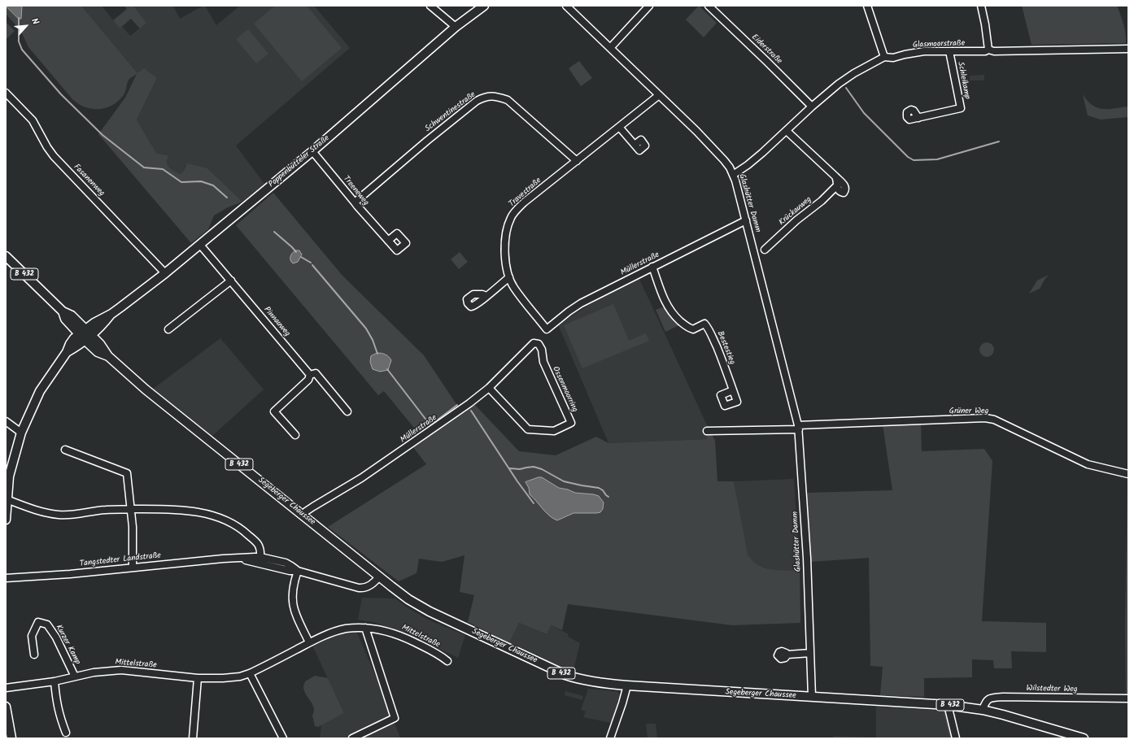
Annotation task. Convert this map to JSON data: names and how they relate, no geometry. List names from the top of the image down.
{
  "streets": {
    "main road": ["Poppenbütteler Straße", "B 432", "Segeberger Chaussee"],
    "street": [
      "Glasmoorstraße",
      "Eiderstraße",
      "Schleikamp",
      "Schwentinestraße",
      "Fasanenweg",
      "Treeneweg",
      "Travestraße",
      "Glashütter Damm",
      "Krückauweg",
      "Müllerstraße",
      "Pinnauweg",
      "Bestestieg",
      "Ossenmoorring",
      "Grüner Weg",
      "Tangstedter Landstraße",
      "Mittelstraße",
      "Kurzer Kamp",
      "Wilstedter Weg"
    ]
  },
  "crossings": [
    ["Glasmoorstraße", "Eiderstraße"],
    ["Glasmoorstraße", "Schleikamp"],
    ["Glasmoorstraße", "Glashütter Damm"],
    ["Schwentinestraße", "Treeneweg"],
    ["Schwentinestraße", "Travestraße"],
    ["Poppenbütteler Straße", "Fasanenweg"],
    ["Poppenbütteler Straße", "Treeneweg"],
    ["Poppenbütteler Straße", "Pinnauweg"],
    ["Poppenbütteler Straße", "Segeberger Chaussee"],
    ["Travestraße", "Glashütter Damm"],
    ["Travestraße", "Müllerstraße"],
    ["Glashütter Damm", "Müllerstraße"],
    ["Glashütter Damm", "Grüner Weg"],
    ["Glashütter Damm", "Segeberger Chaussee"],
    ["Müllerstraße", "Bestestieg"],
    ["Müllerstraße", "Ossenmoorring"],
    ["Müllerstraße", "Segeberger Chaussee"],
    ["Segeberger Chaussee", "Tangstedter Landstraße"],
    ["Segeberger Chaussee", "Wilstedter Weg"],
    ["Mittelstraße", "Kurzer Kamp"]
  ],
  "north": "top right"
}
